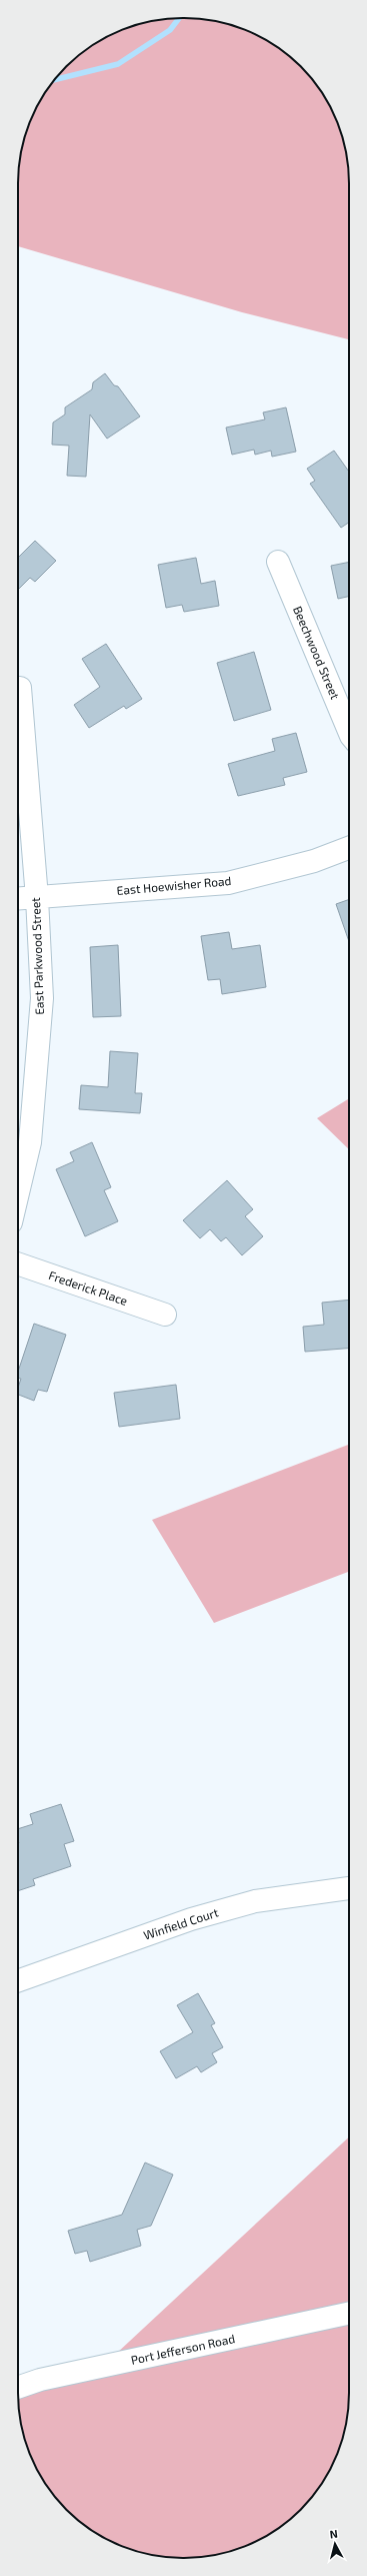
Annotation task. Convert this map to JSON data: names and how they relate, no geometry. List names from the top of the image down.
{
  "streets": {
    "street": [
      "Beechwood Street",
      "East Hoewisher Road",
      "East Parkwood Street",
      "Frederick Place",
      "Winfield Court",
      "Port Jefferson Road"
    ]
  },
  "crossings": [
    ["East Hoewisher Road", "East Parkwood Street"]
  ],
  "north": "top"
}
